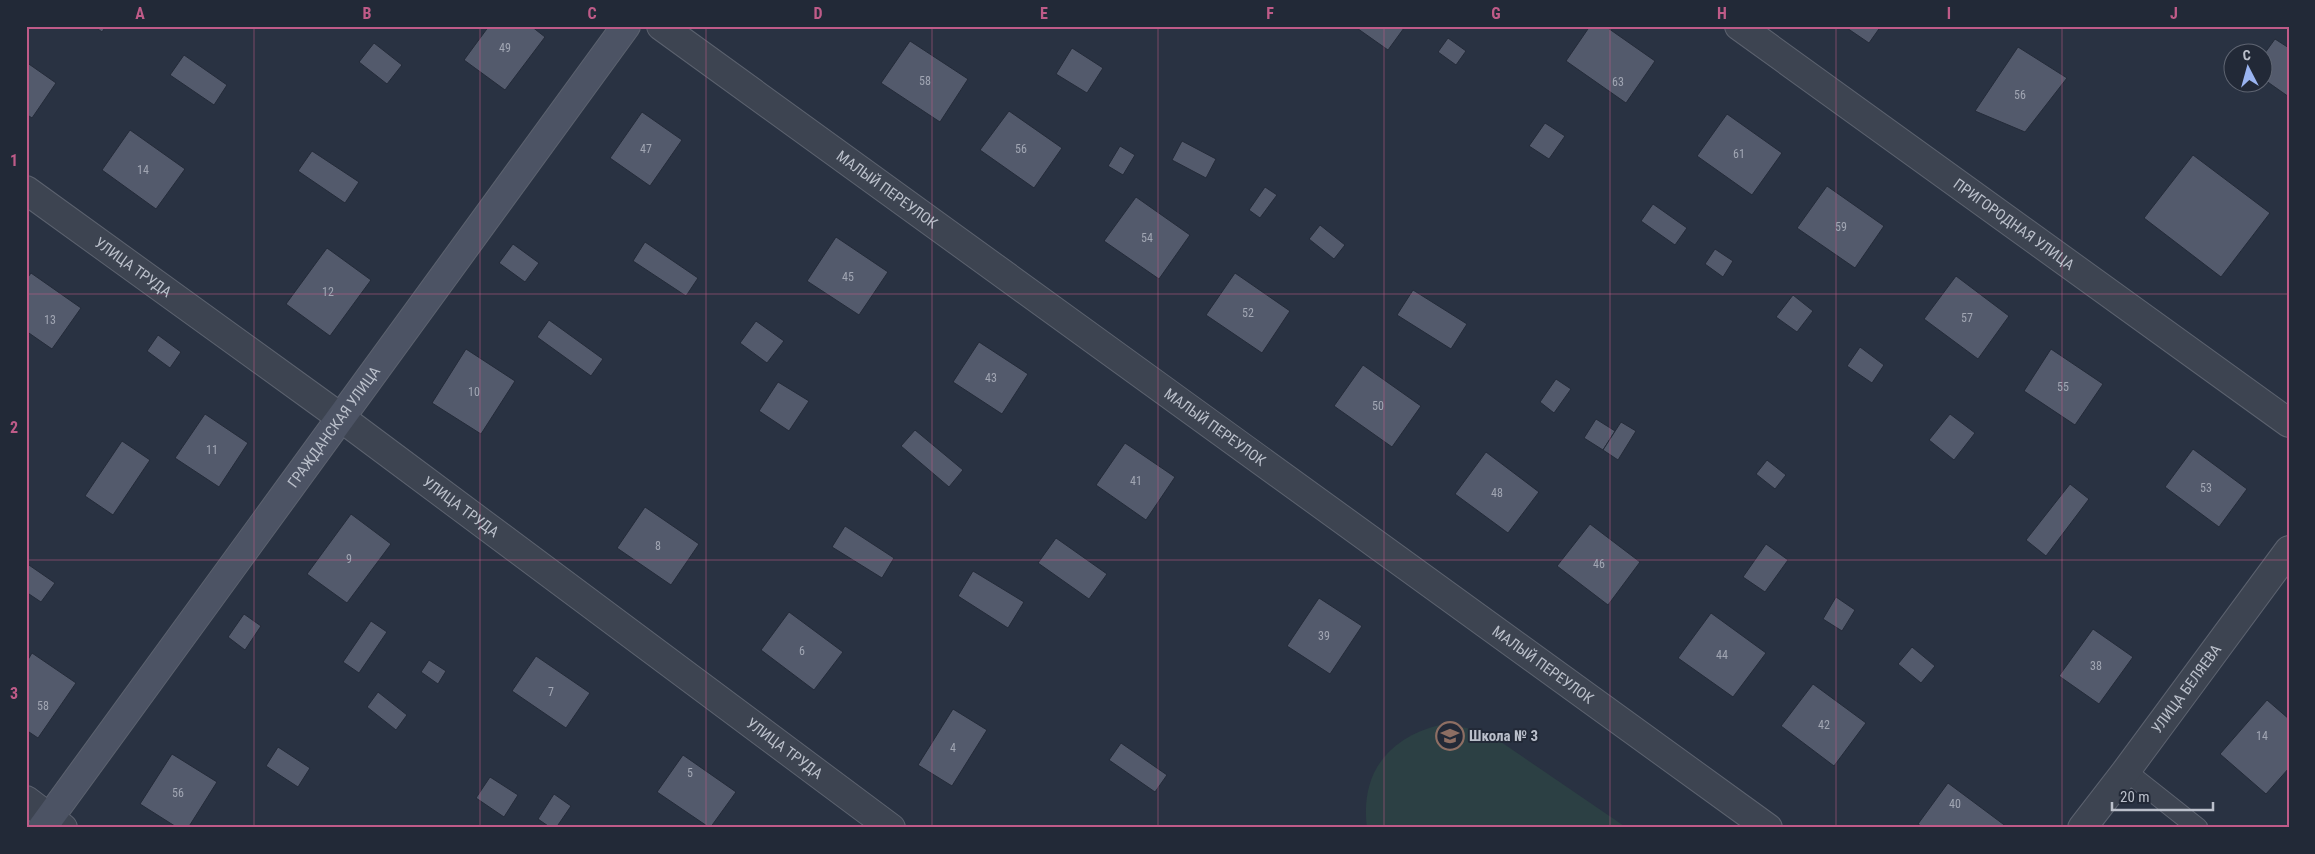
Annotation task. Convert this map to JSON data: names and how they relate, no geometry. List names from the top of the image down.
{
  "streets": {
    "street": [
      "МАЛЫЙ ПЕРЕУЛОК",
      "ПРИГОРОДНАЯ УЛИЦА",
      "УЛИЦА ТРУДА",
      "ГРАЖДАНСКАЯ УЛИЦА",
      "УЛИЦА БЕЛЯЕВА"
    ]
  },
  "crossings": [
    ["УЛИЦА ТРУДА", "ГРАЖДАНСКАЯ УЛИЦА"]
  ],
  "places": {
    "school or university": ["Школа № 3"]
  },
  "house_numbers": [
    "49",
    "58",
    "63",
    "56",
    "47",
    "56",
    "61",
    "14",
    "59",
    "54",
    "45",
    "12",
    "52",
    "57",
    "13",
    "43",
    "55",
    "10",
    "50",
    "11",
    "41",
    "53",
    "48",
    "8",
    "9",
    "46",
    "39",
    "6",
    "44",
    "38",
    "7",
    "58",
    "42",
    "14",
    "4",
    "5",
    "56",
    "40"
  ],
  "scale_bar": "20 m",
  "north": "top",
  "grid": {
    "columns": [
      "A",
      "B",
      "C",
      "D",
      "E",
      "F",
      "G",
      "H",
      "I",
      "J"
    ],
    "rows": ["1", "2", "3"]
  }
}
